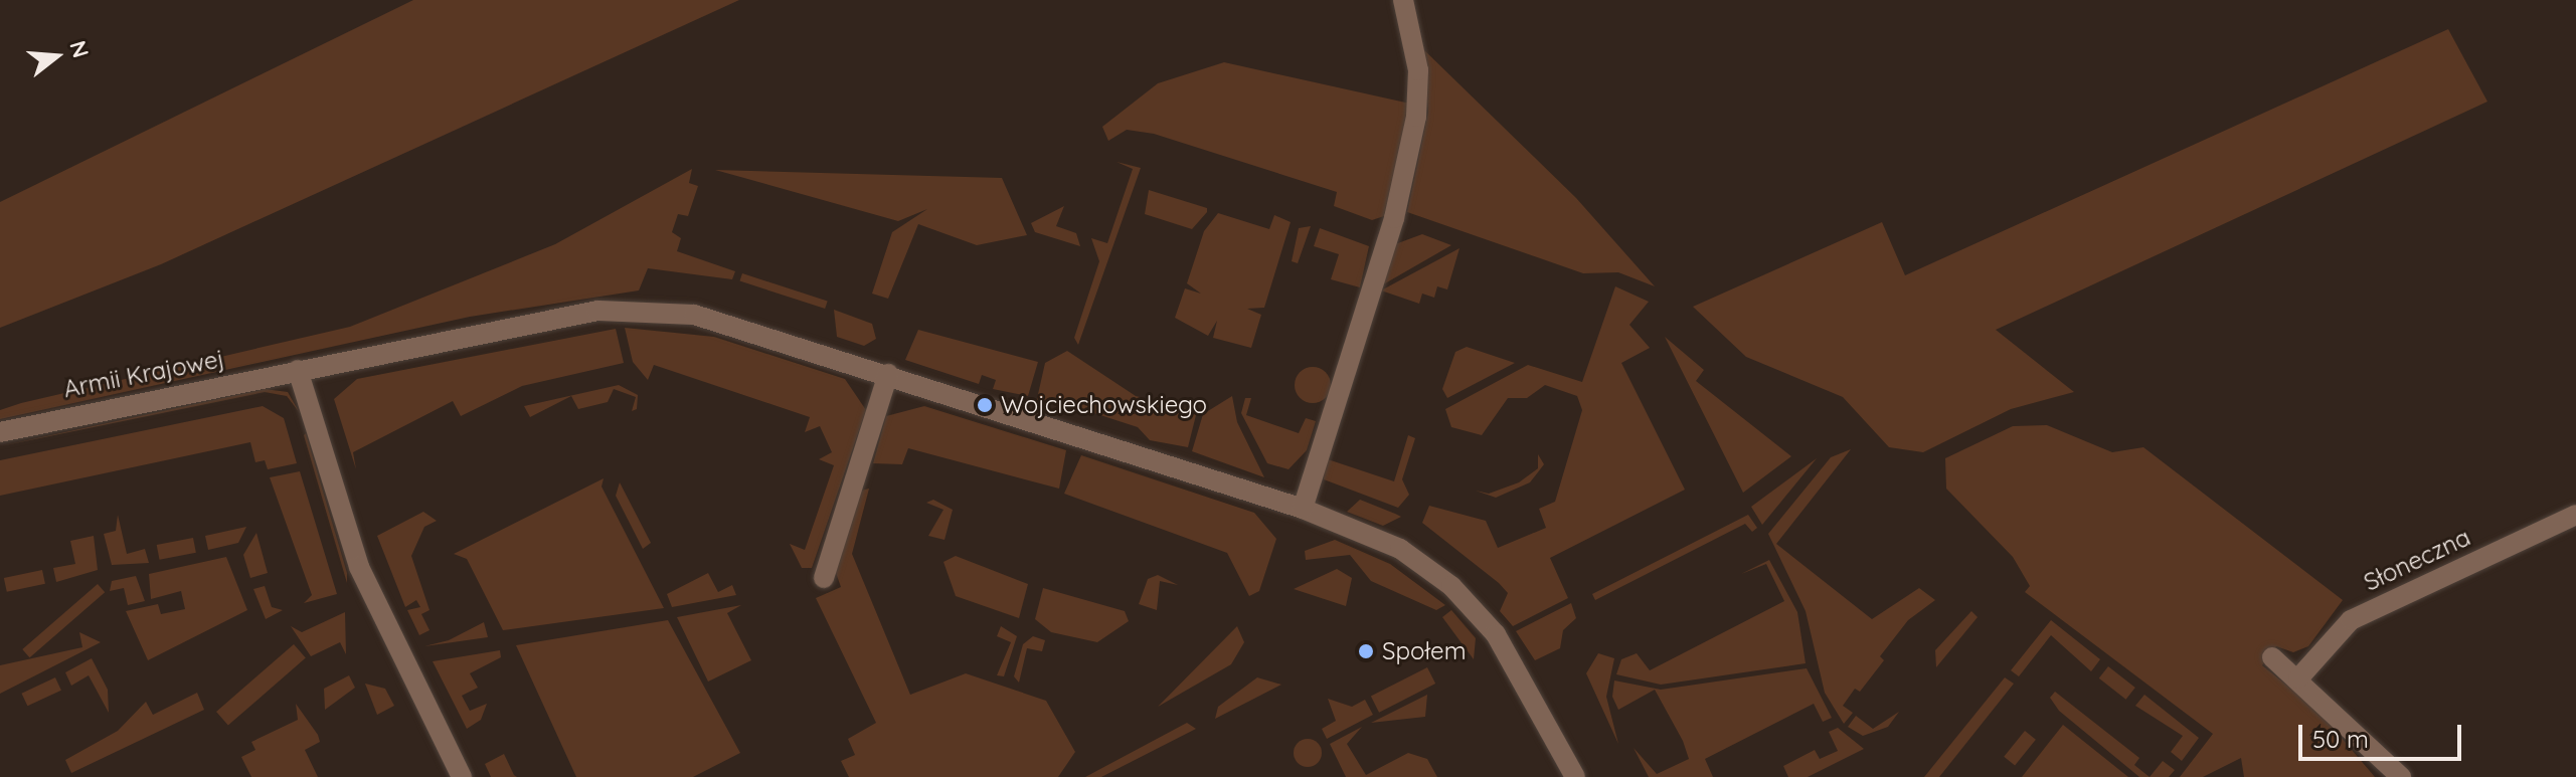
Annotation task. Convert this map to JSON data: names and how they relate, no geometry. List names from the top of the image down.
{
  "streets": {
    "street": ["Armii Krajowej", "Słoneczna"]
  },
  "places": ["Wojciechowskiego", "Społem"],
  "scale_bar": "50 m",
  "north": "right"
}
